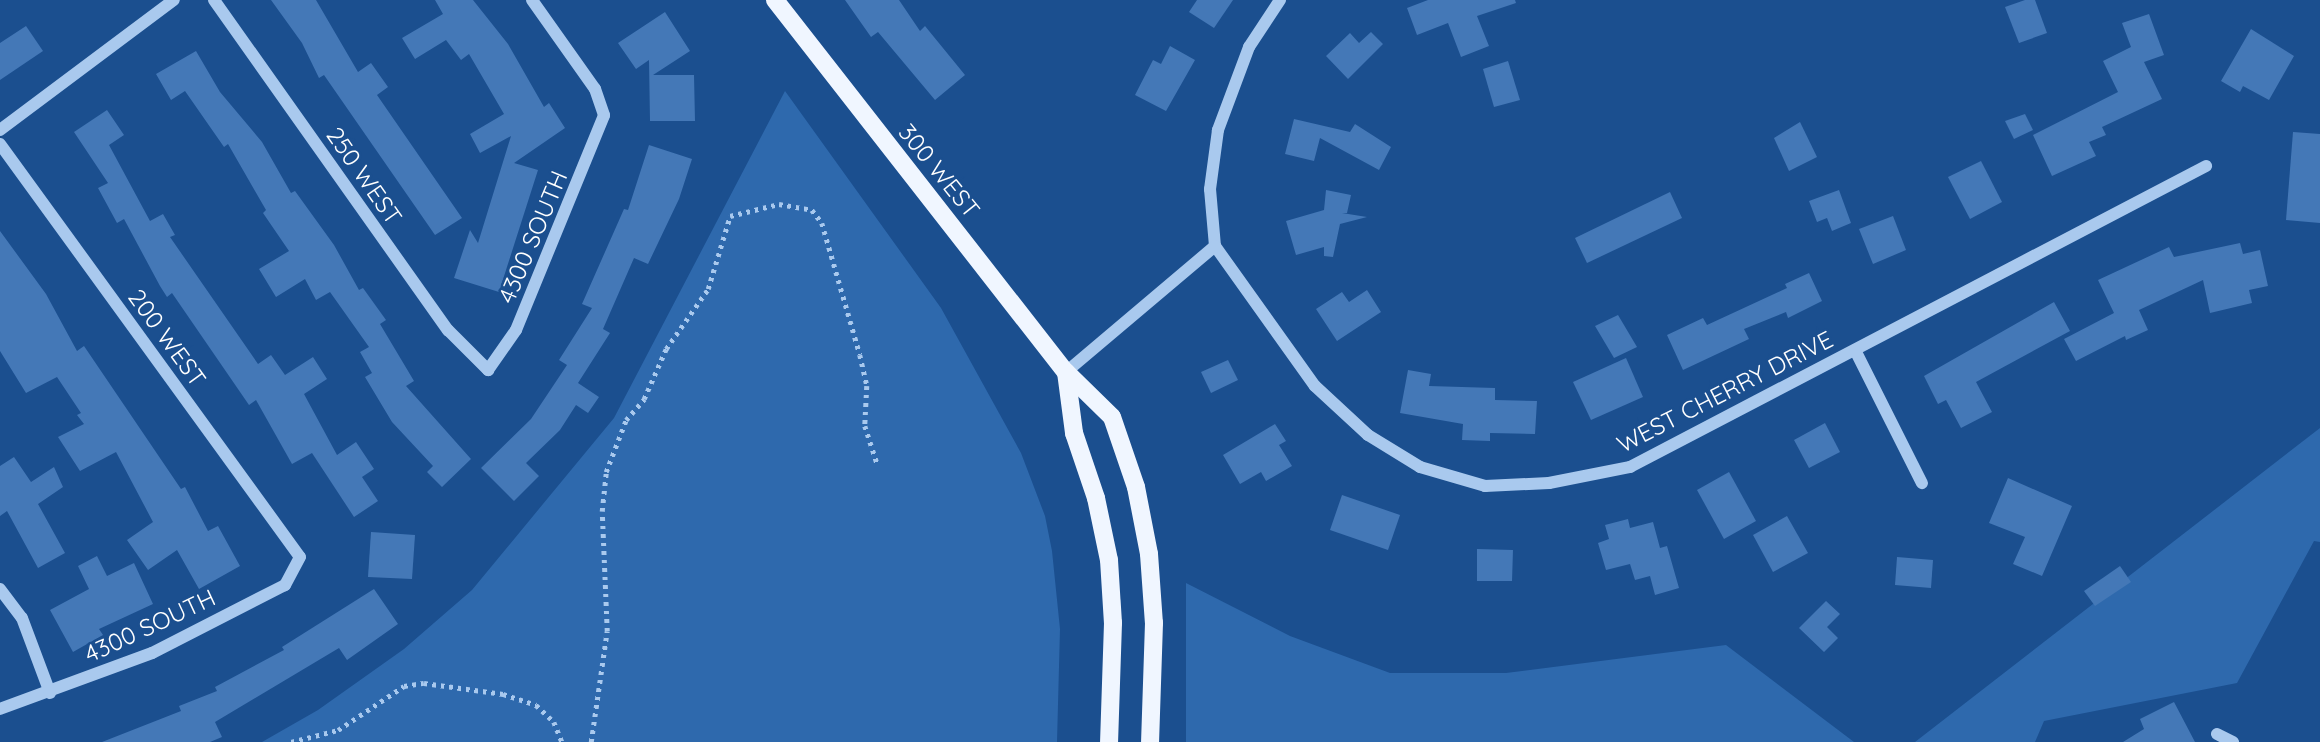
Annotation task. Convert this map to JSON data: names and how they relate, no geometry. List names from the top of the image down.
{
  "streets": {
    "main road": ["300 WEST"],
    "street": [
      "250 WEST",
      "4300 SOUTH",
      "200 WEST",
      "WEST CHERRY DRIVE"
    ]
  },
  "crossings": [
    ["250 WEST", "4300 SOUTH"],
    ["4300 SOUTH", "200 WEST"]
  ]
}
